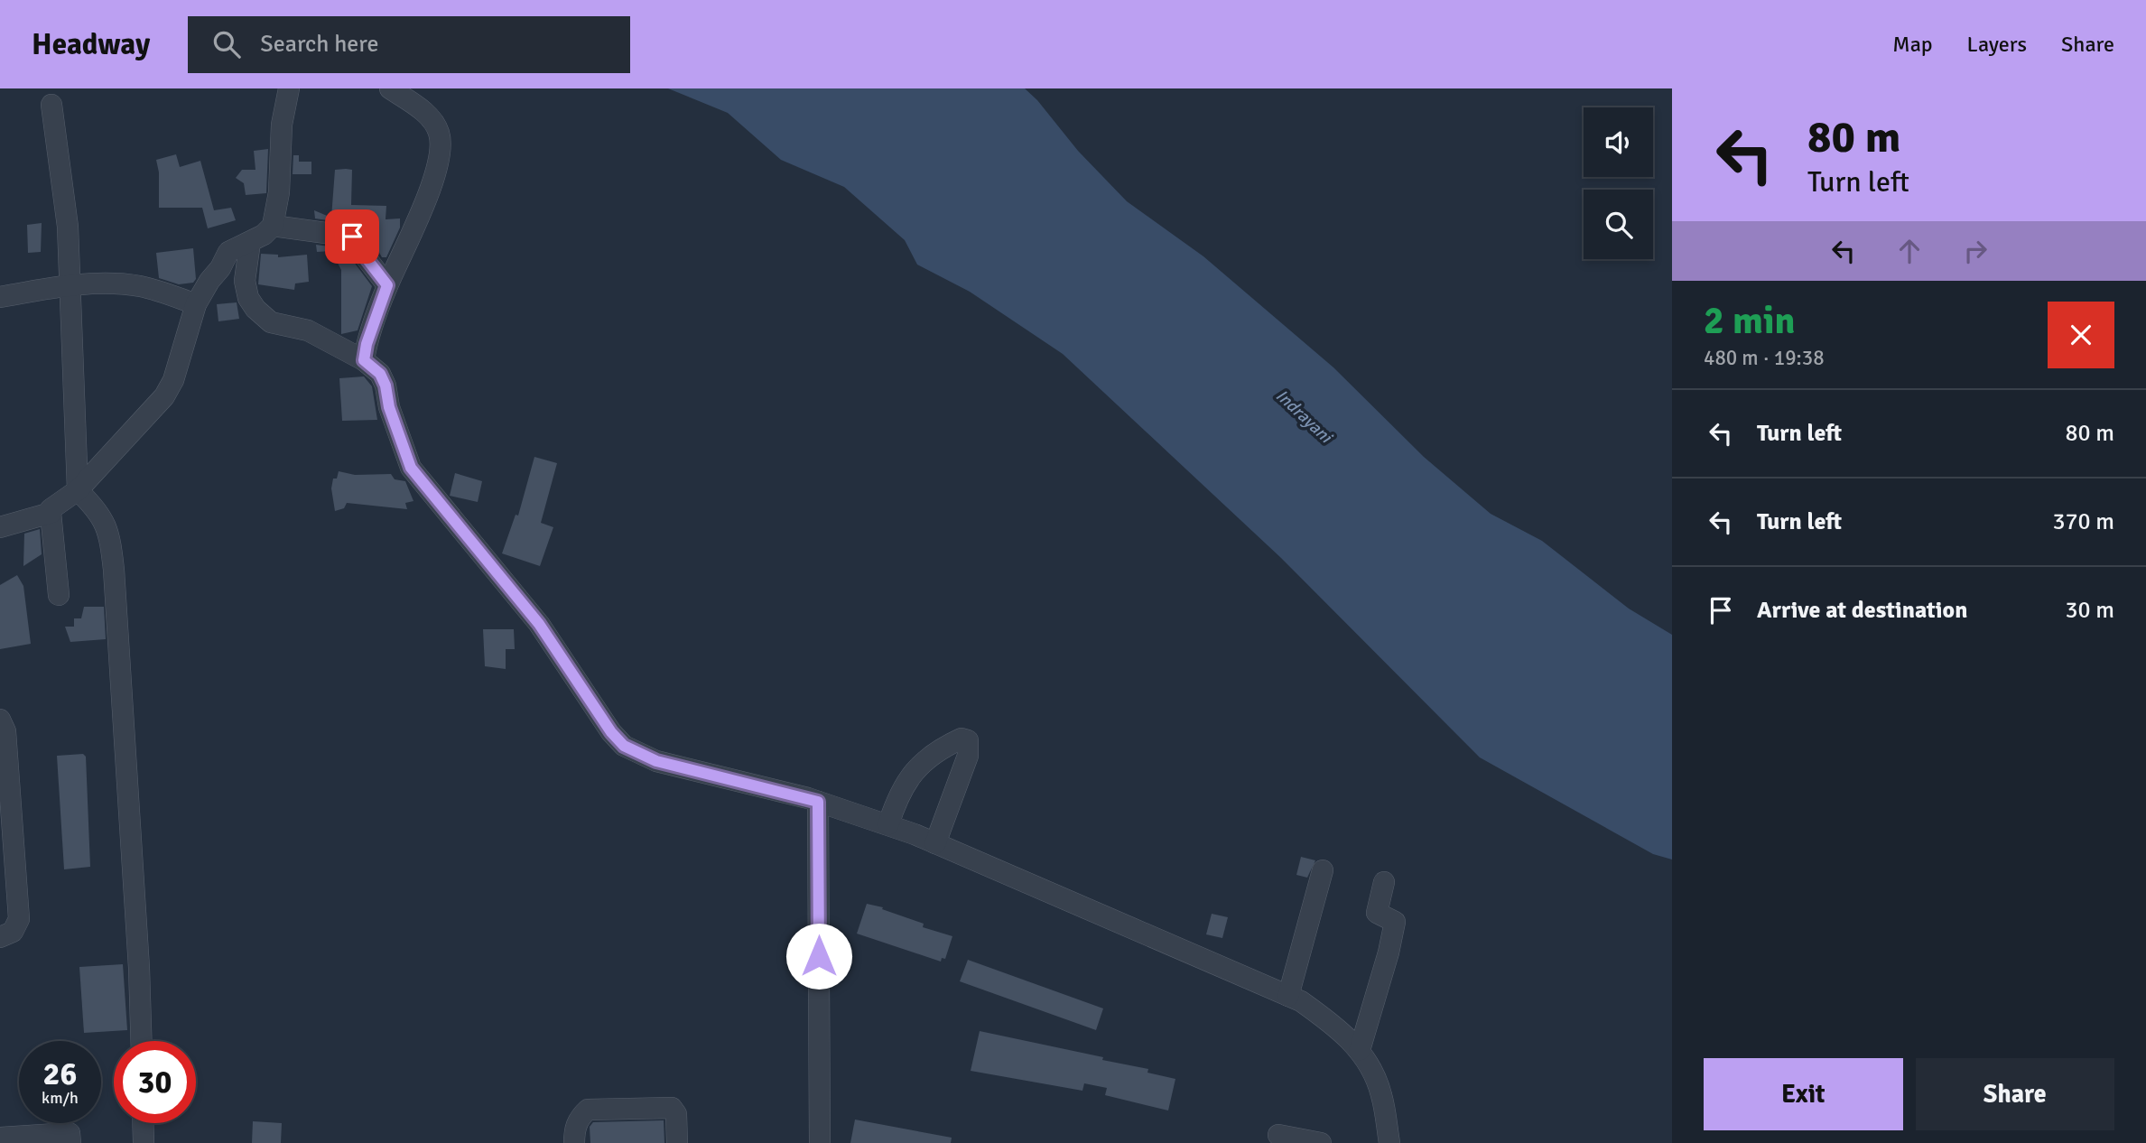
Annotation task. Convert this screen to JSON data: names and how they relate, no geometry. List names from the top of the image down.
{
  "water": ["Indrayani"],
  "page": {
    "header": "Headway",
    "search": "Search here",
    "nav": ["Map", "Layers", "Share"],
    "turn": ["80 m", "Turn left"],
    "heading": ["2 min", "480 m · 19:38"],
    "list": [
      {
        "name": "Turn left",
        "value": "80 m"
      },
      {
        "name": "Turn left",
        "value": "370 m"
      },
      {
        "name": "Arrive at destination",
        "value": "30 m"
      }
    ],
    "speed": "26 km/h",
    "limit": "30",
    "buttons": ["Exit", "Share"]
  }
}
